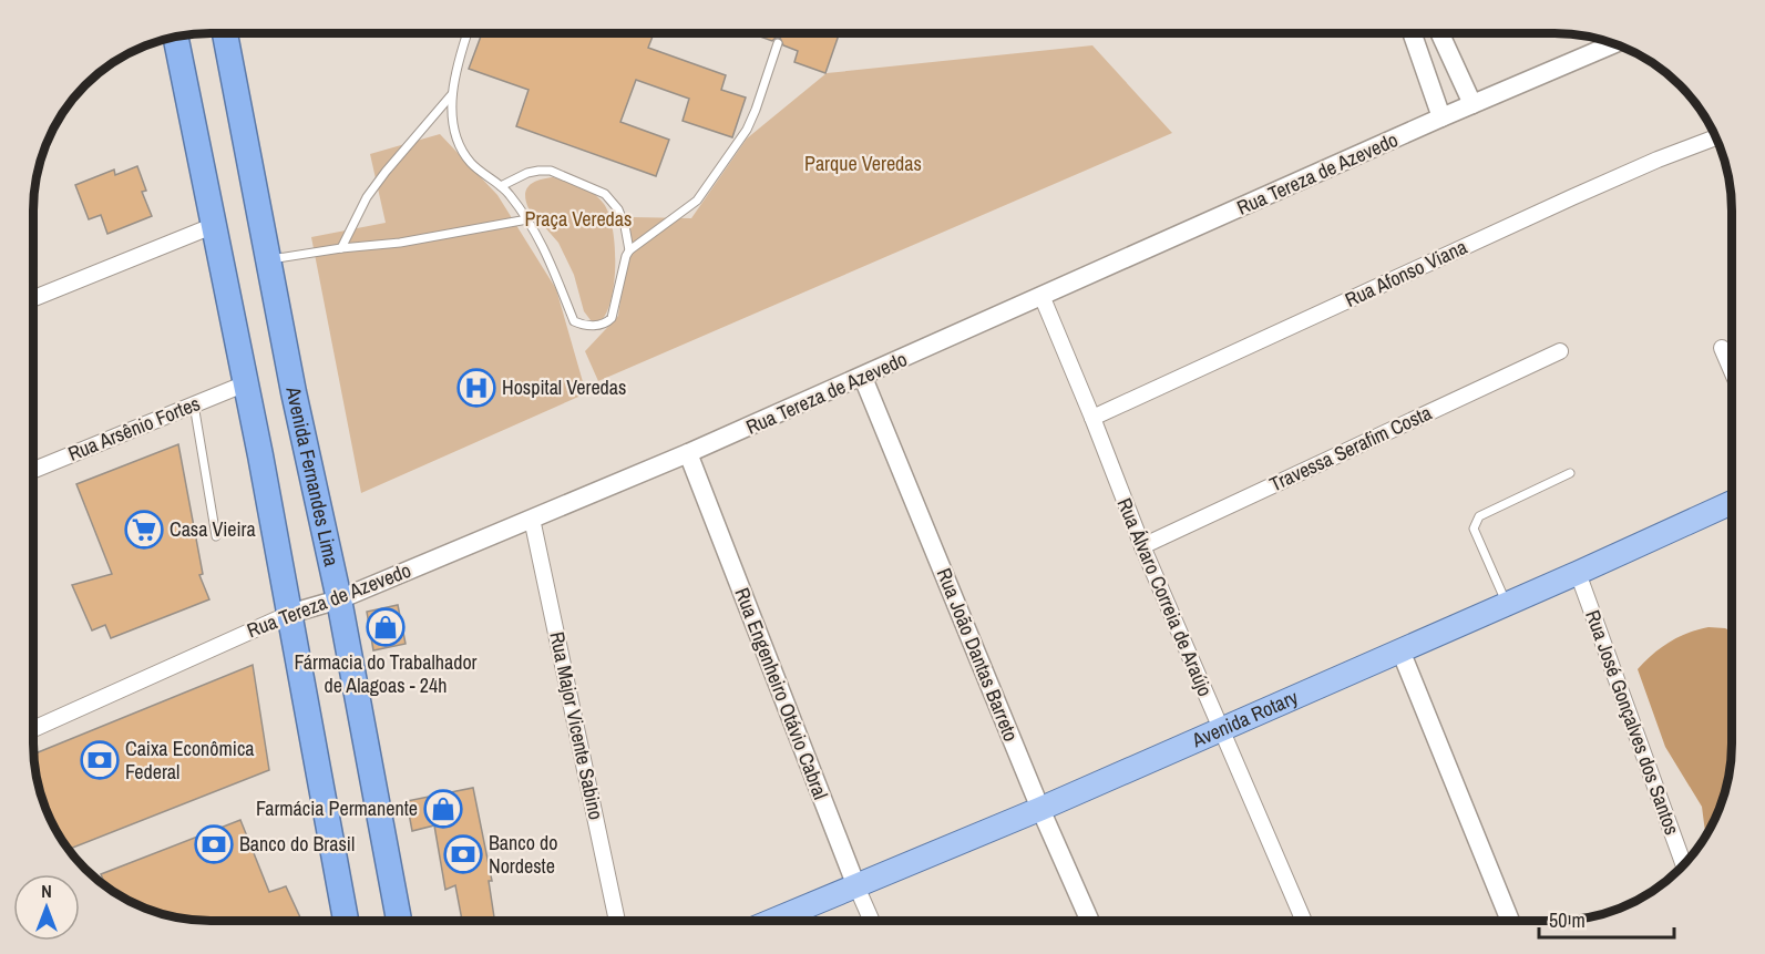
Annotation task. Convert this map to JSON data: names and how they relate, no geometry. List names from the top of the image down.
{
  "streets": {
    "highway": ["Avenida Fernandes Lima"],
    "main road": ["Avenida Rotary"],
    "street": [
      "Rua Tereza de Azevedo",
      "Rua Afonso Viana",
      "Rua Arsênio Fortes",
      "Travessa Serafim Costa",
      "Rua Álvaro Correia de Araújo",
      "Rua João Dantas Barreto",
      "Rua Engenheiro Otávio Cabral",
      "Rua José Gonçalves dos Santos",
      "Rua Major Vicente Sabino"
    ]
  },
  "crossings": [
    ["Rua Tereza de Azevedo", "Avenida Fernandes Lima"],
    ["Rua Tereza de Azevedo", "Rua Álvaro Correia de Araújo"],
    ["Rua Tereza de Azevedo", "Rua João Dantas Barreto"],
    ["Rua Tereza de Azevedo", "Rua Engenheiro Otávio Cabral"],
    ["Rua Tereza de Azevedo", "Rua Major Vicente Sabino"],
    ["Rua Afonso Viana", "Rua Álvaro Correia de Araújo"],
    ["Travessa Serafim Costa", "Rua Álvaro Correia de Araújo"],
    ["Rua Álvaro Correia de Araújo", "Avenida Rotary"],
    ["Rua João Dantas Barreto", "Avenida Rotary"],
    ["Rua Engenheiro Otávio Cabral", "Avenida Rotary"],
    ["Avenida Rotary", "Rua José Gonçalves dos Santos"]
  ],
  "parks": ["Parque Veredas", "Praça Veredas"],
  "places": {
    "hospital": ["Hospital Veredas"],
    "supermarket": ["Casa Vieira"],
    "shop": ["Fármacia do Trabalhador de Alagoas - 24h", "Farmácia Permanente"],
    "bank": ["Caixa Econômica Federal", "Banco do Brasil", "Banco do Nordeste"]
  },
  "scale_bar": "50 m",
  "north": "top"
}
